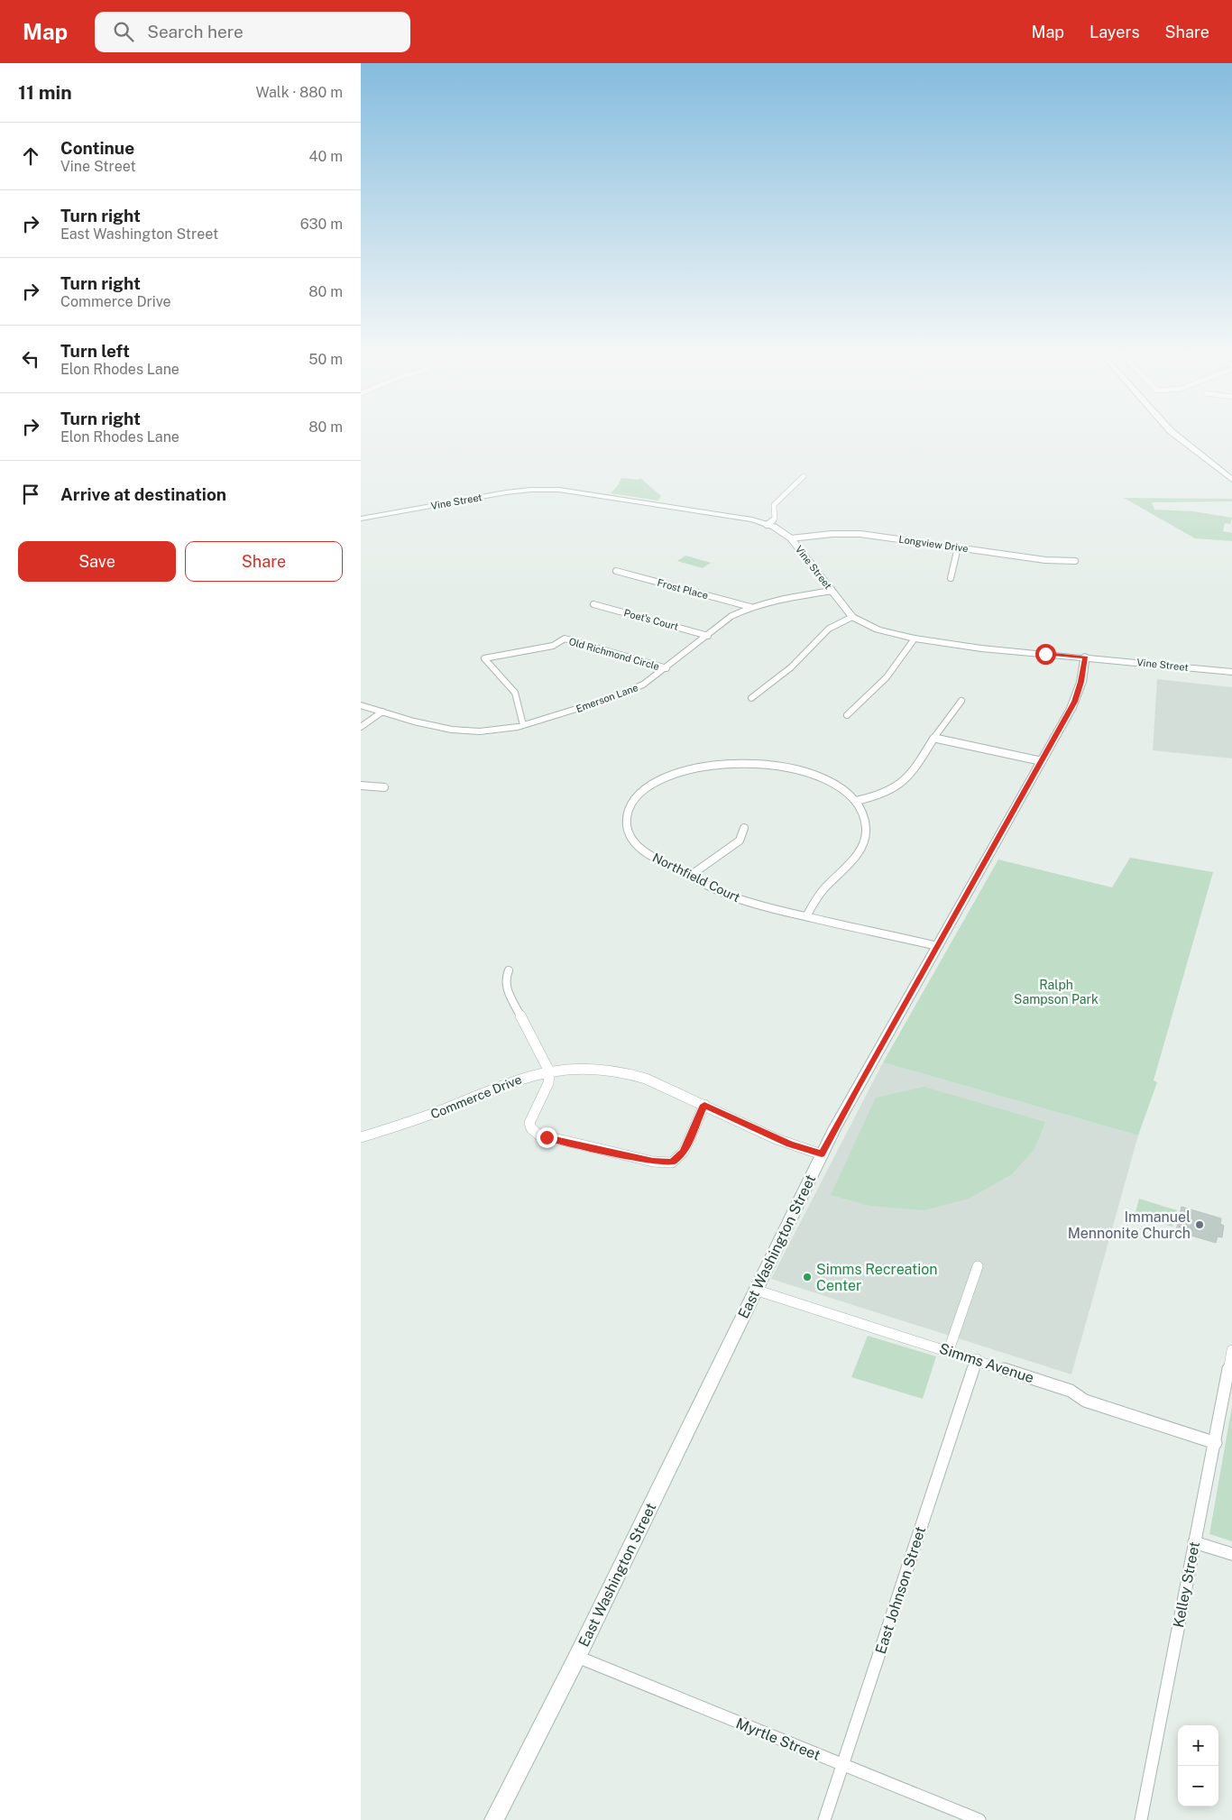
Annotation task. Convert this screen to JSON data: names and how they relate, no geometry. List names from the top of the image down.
{
  "streets": {
    "street": [
      "Vine Street",
      "Longview Drive",
      "Frost Place",
      "Poet's Court",
      "Old Richmond Circle",
      "Emerson Lane",
      "Northfield Court",
      "Commerce Drive",
      "East Washington Street",
      "Simms Avenue",
      "Kelley Street",
      "East Johnson Street",
      "Myrtle Street"
    ]
  },
  "crossings": [
    ["Vine Street", "Longview Drive"],
    ["Vine Street", "Emerson Lane"],
    ["Vine Street", "East Washington Street"],
    ["Frost Place", "Emerson Lane"],
    ["Poet's Court", "Emerson Lane"],
    ["Old Richmond Circle", "Emerson Lane"],
    ["Northfield Court", "East Washington Street"],
    ["Commerce Drive", "East Washington Street"],
    ["East Washington Street", "Simms Avenue"],
    ["East Washington Street", "Myrtle Street"],
    ["Simms Avenue", "Kelley Street"],
    ["Simms Avenue", "East Johnson Street"],
    ["East Johnson Street", "Myrtle Street"]
  ],
  "parks": ["Ralph Sampson Park"],
  "places": ["Immanuel Mennonite Church", "Simms Recreation Center"],
  "page": {
    "header": "Map",
    "search": "Search here",
    "nav": ["Map", "Layers", "Share"],
    "heading": ["11 min", "Walk · 880 m"],
    "list": [
      ["Continue", "Vine Street", "40 m"],
      ["Turn right", "East Washington Street", "630 m"],
      ["Turn right", "Commerce Drive", "80 m"],
      ["Turn left", "Elon Rhodes Lane", "50 m"],
      ["Turn right", "Elon Rhodes Lane", "80 m"],
      "Arrive at destination"
    ],
    "buttons": ["Save", "Share"],
    "map_buttons": ["+", "−"]
  }
}
